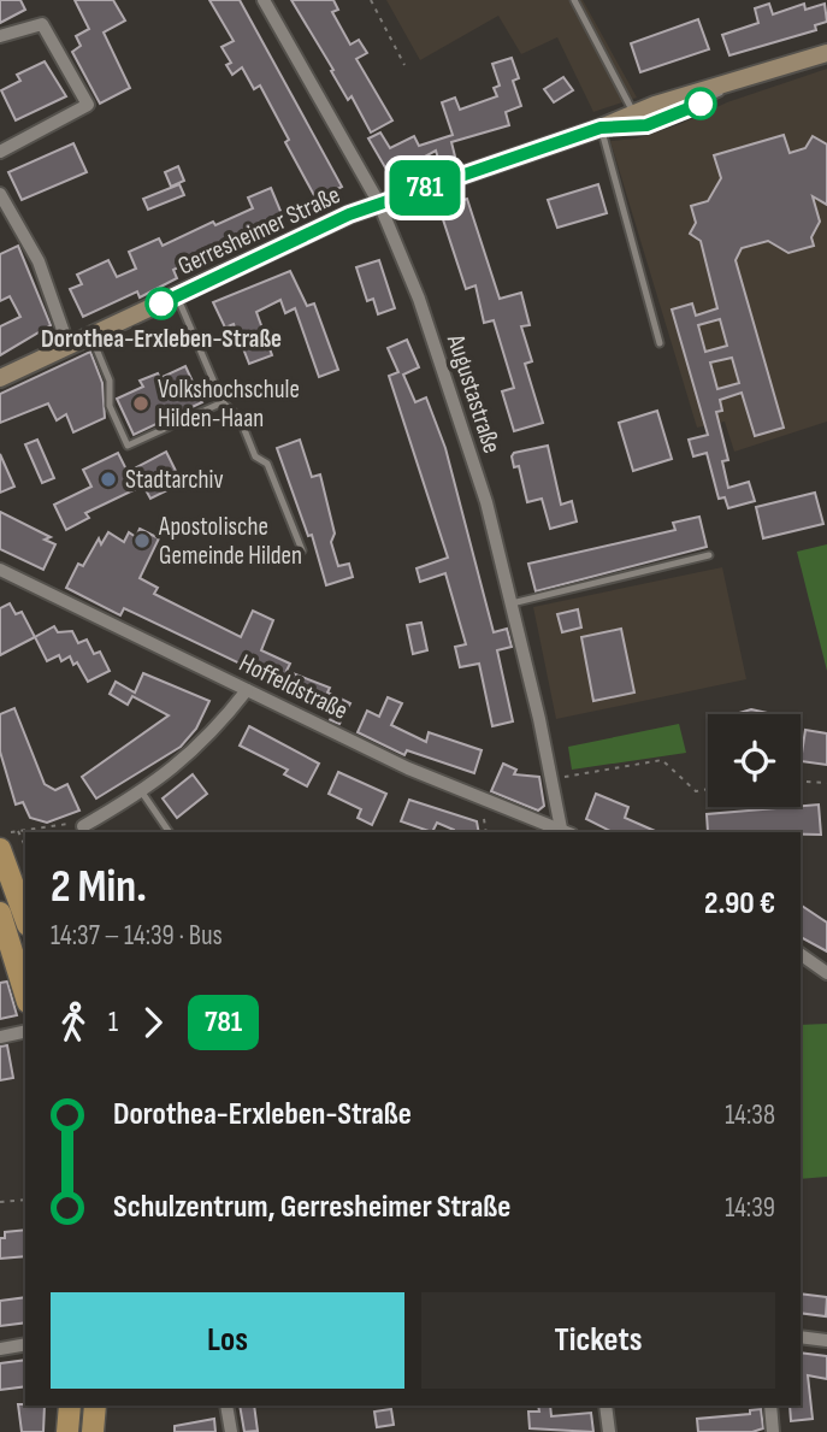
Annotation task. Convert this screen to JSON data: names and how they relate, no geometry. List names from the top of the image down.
{
  "streets": {
    "street": ["Gerresheimer Straße", "Augustastraße", "Hoffeldstraße"]
  },
  "crossings": [
    ["Gerresheimer Straße", "Augustastraße"]
  ],
  "places": [
    "Dorothea-Erxleben-Straße",
    "Volkshochschule Hilden-Haan",
    "Stadtarchiv",
    "Apostolische Gemeinde Hilden"
  ],
  "lines": ["bus line 781"],
  "page": {
    "on_map": "781",
    "heading": ["2 Min.", "14:37 – 14:39 · Bus", "2.90 €"],
    "legs": ["1", "781"],
    "list": [
      {
        "name": "Dorothea-Erxleben-Straße",
        "value": "14:38"
      },
      {
        "name": "Schulzentrum, Gerresheimer Straße",
        "value": "14:39"
      }
    ],
    "buttons": ["Los", "Tickets"]
  }
}
